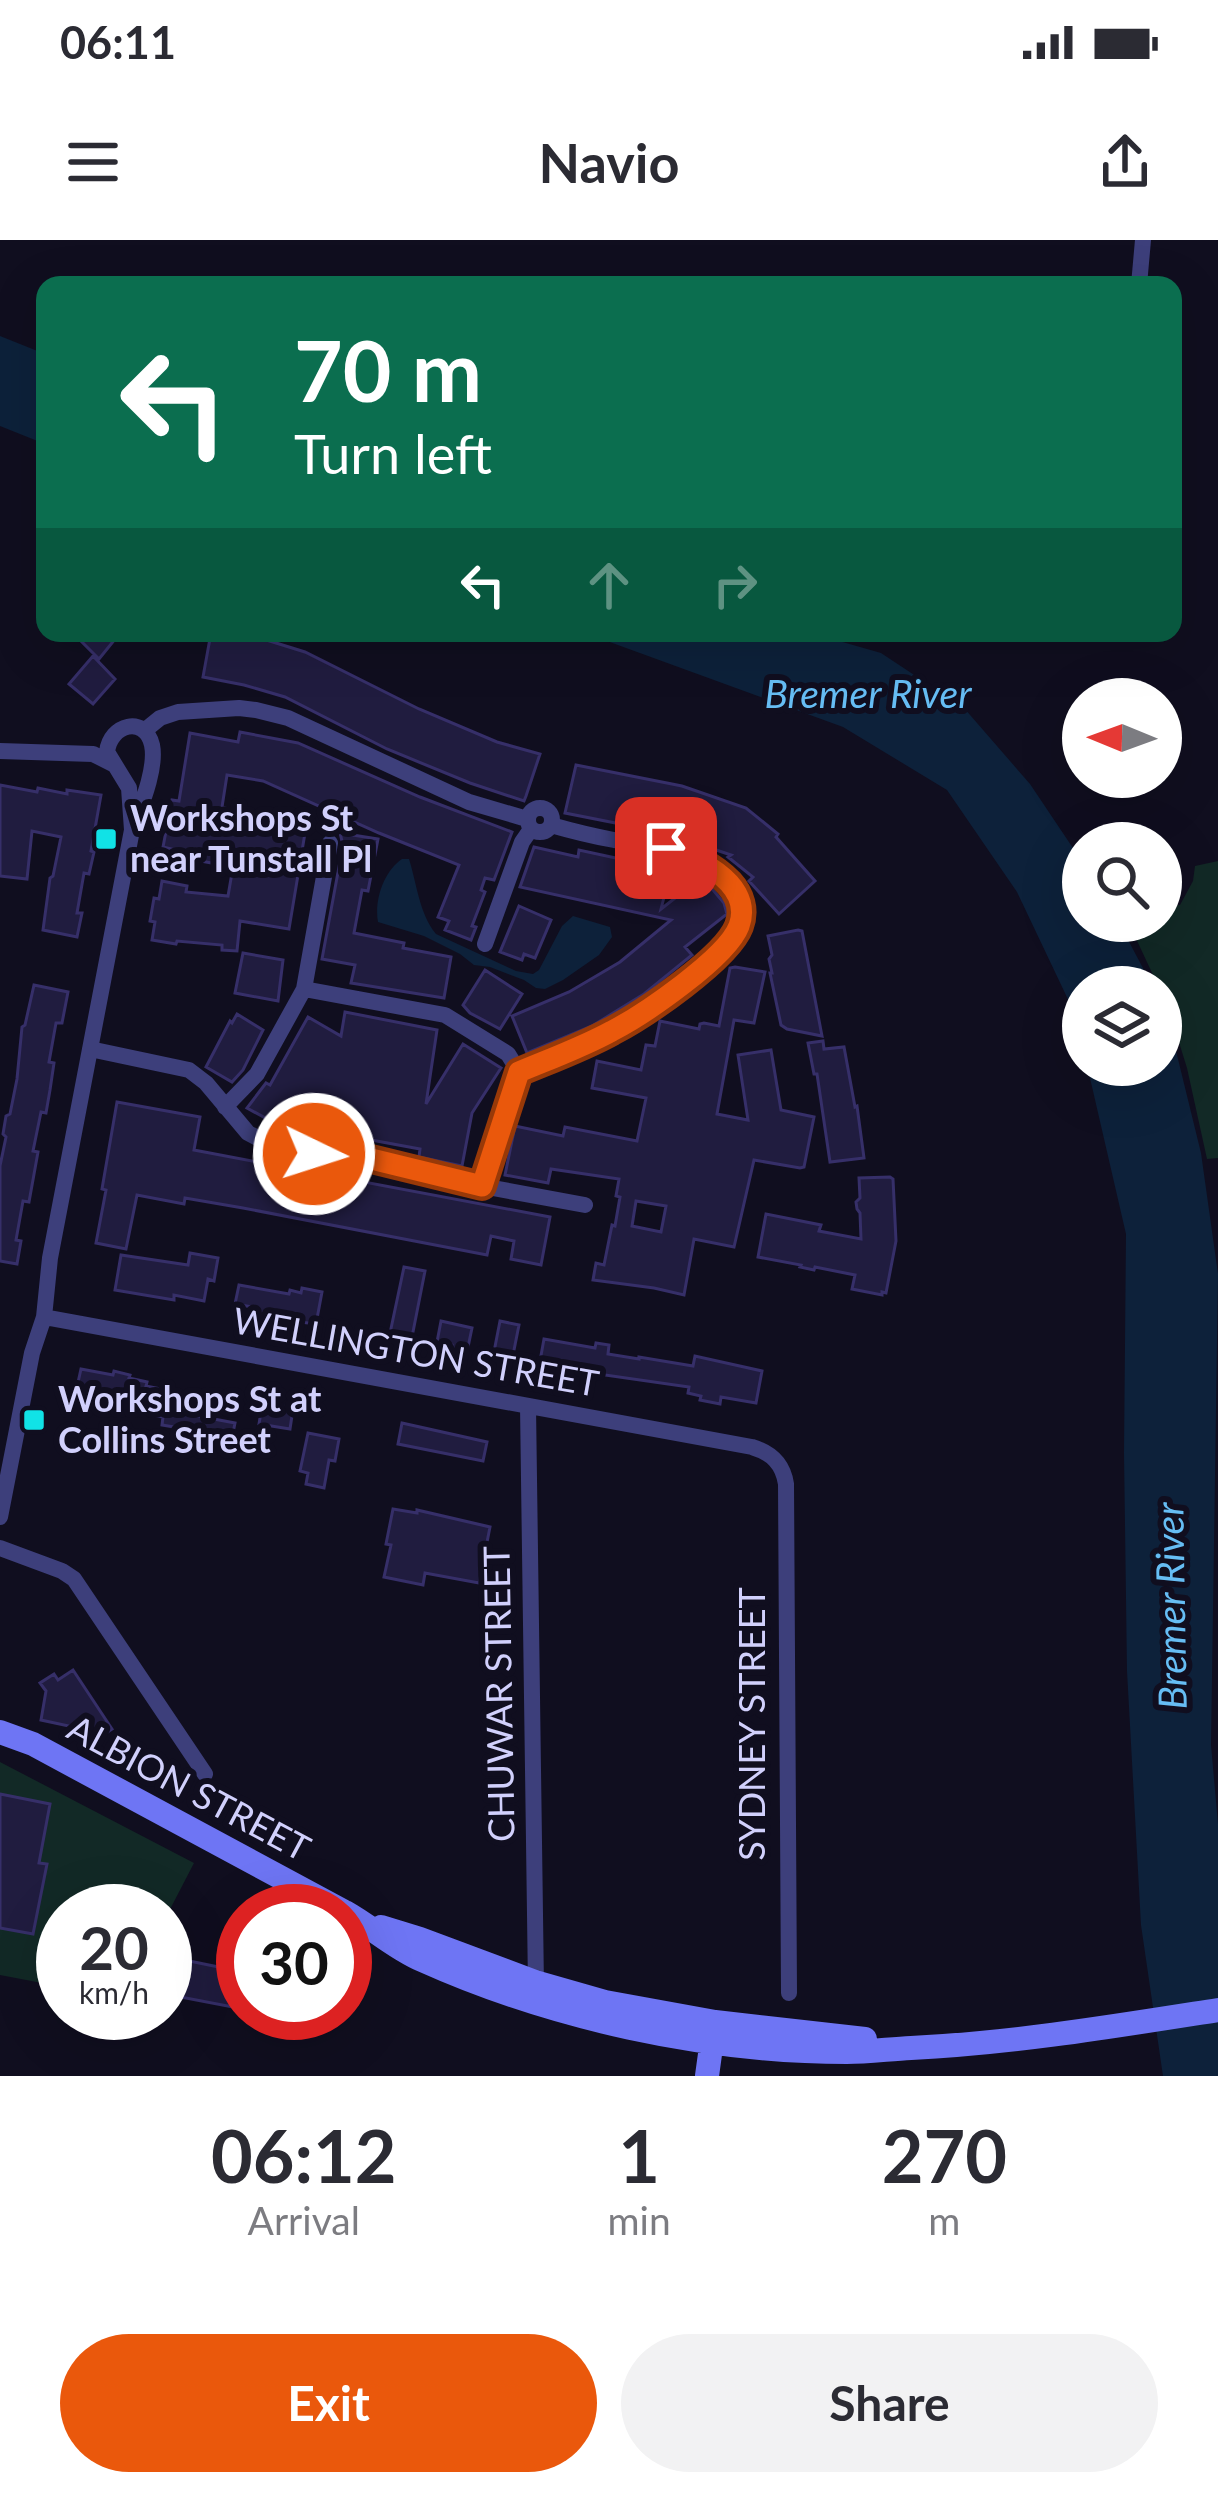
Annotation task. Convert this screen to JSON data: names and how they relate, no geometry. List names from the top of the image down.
{
  "streets": {
    "main road": ["ALBION STREET"],
    "street": ["WELLINGTON STREET", "CHUWAR STREET", "SYDNEY STREET"]
  },
  "crossings": [
    ["WELLINGTON STREET", "CHUWAR STREET"],
    ["WELLINGTON STREET", "SYDNEY STREET"],
    ["CHUWAR STREET", "ALBION STREET"]
  ],
  "water": ["Bremer River"],
  "places": {
    "transit": ["Workshops St near Tunstall Pl", "Workshops St at Collins Street"]
  },
  "north": "left",
  "page": {
    "status": "06:11",
    "header": "Navio",
    "turn": ["70 m", "Turn left"],
    "speed": "20 km/h",
    "limit": "30",
    "eta": [
      "06:12",
      "Arrival",
      "1",
      "min",
      "270",
      "m"
    ],
    "buttons": ["Exit", "Share"]
  }
}
